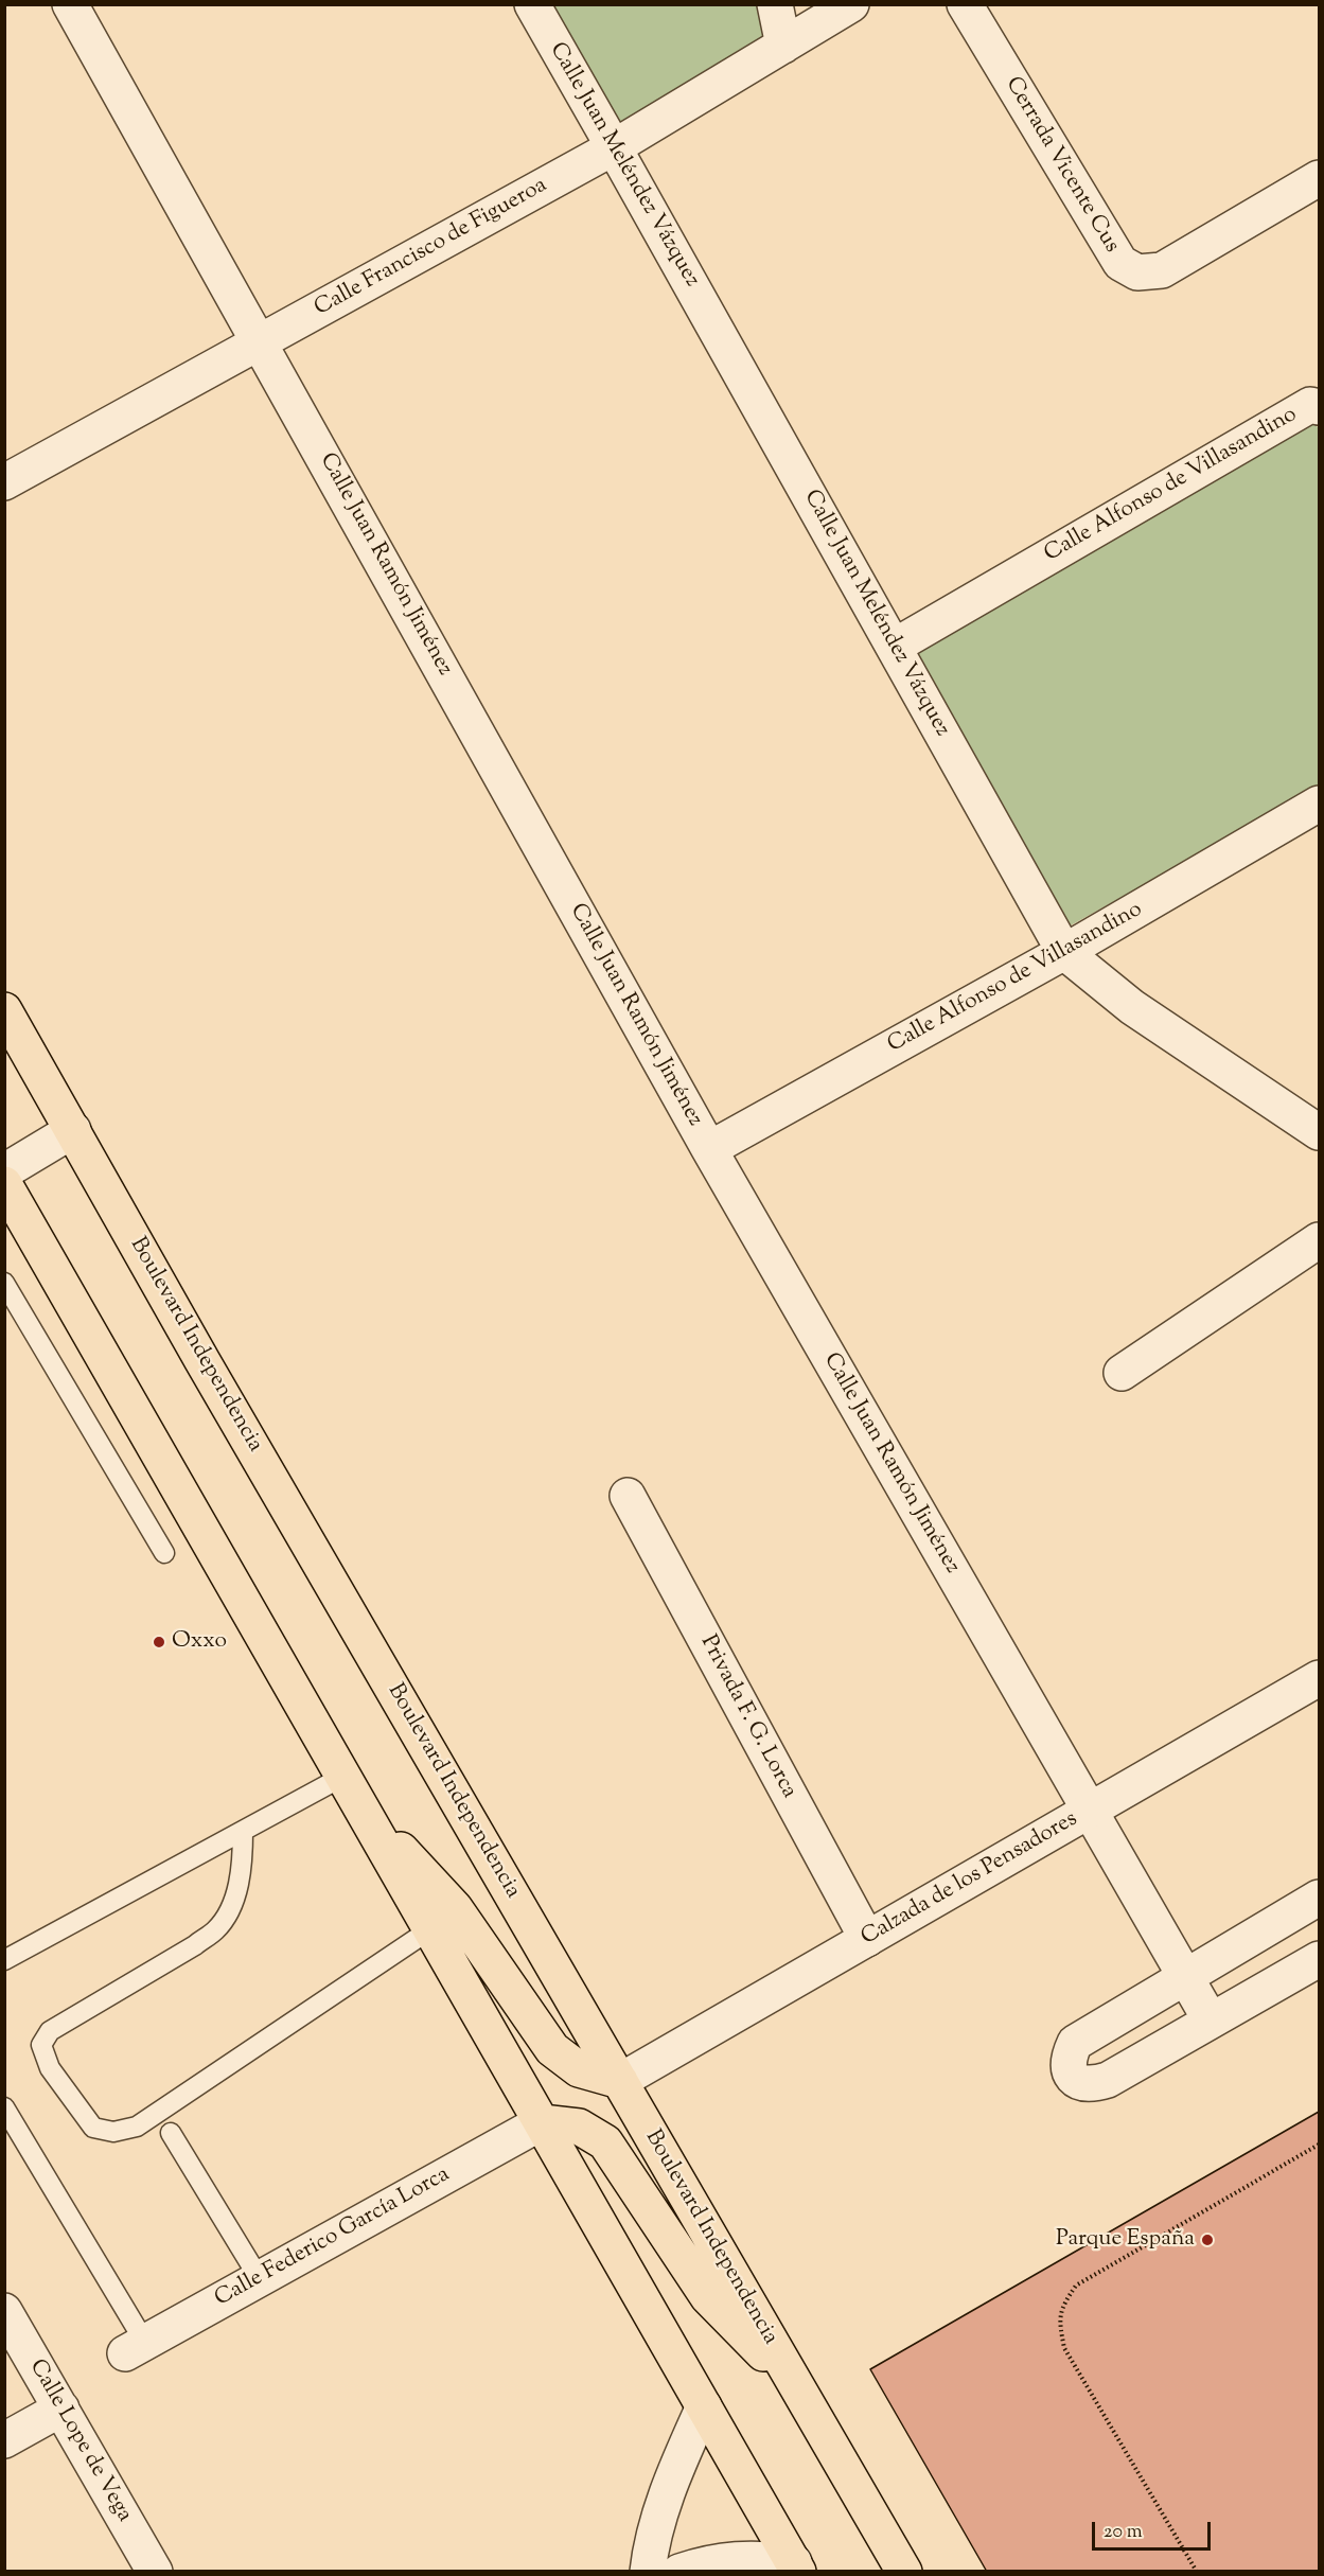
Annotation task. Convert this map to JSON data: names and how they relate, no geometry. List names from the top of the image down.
{
  "streets": {
    "main road": ["Boulevard Independencia"],
    "street": [
      "Calle Juan Meléndez Vázquez",
      "Cerrada Vicente Cus",
      "Calle Francisco de Figueroa",
      "Calle Alfonso de Villasandino",
      "Calle Juan Ramón Jiménez",
      "Privada F. G. Lorca",
      "Calzada de los Pensadores",
      "Calle Federico García Lorca",
      "Calle Lope de Vega"
    ]
  },
  "crossings": [
    ["Calle Juan Meléndez Vázquez", "Calle Francisco de Figueroa"],
    ["Calle Juan Meléndez Vázquez", "Calle Alfonso de Villasandino"],
    ["Calle Francisco de Figueroa", "Calle Juan Ramón Jiménez"],
    ["Calle Alfonso de Villasandino", "Calle Juan Ramón Jiménez"],
    ["Calle Juan Ramón Jiménez", "Calzada de los Pensadores"],
    ["Boulevard Independencia", "Calzada de los Pensadores"],
    ["Privada F. G. Lorca", "Calzada de los Pensadores"]
  ],
  "places": ["Oxxo", "Parque España"],
  "scale_bar": "20 m"
}
